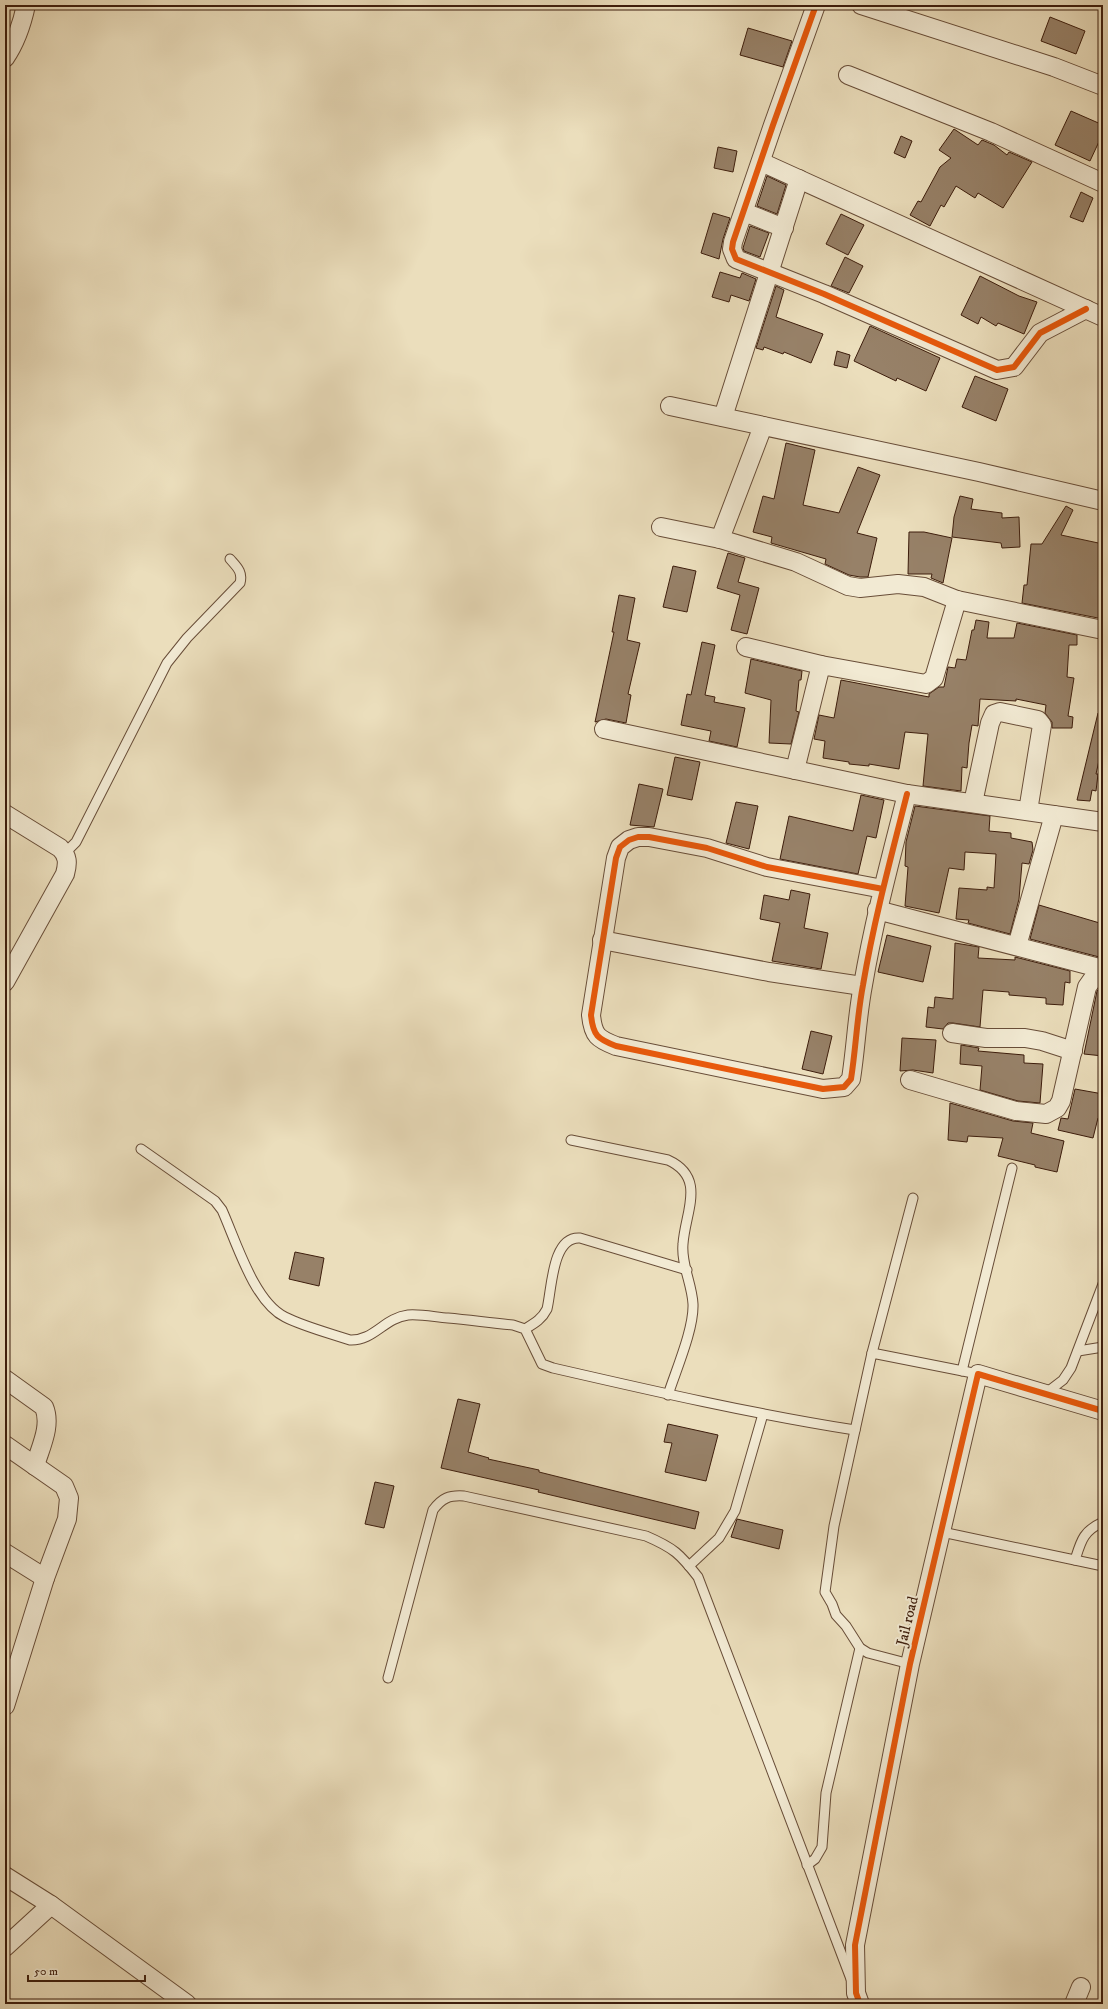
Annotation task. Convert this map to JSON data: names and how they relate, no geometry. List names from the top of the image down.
{
  "streets": {
    "street": ["Jail road"]
  },
  "scale_bar": "50 m"
}
